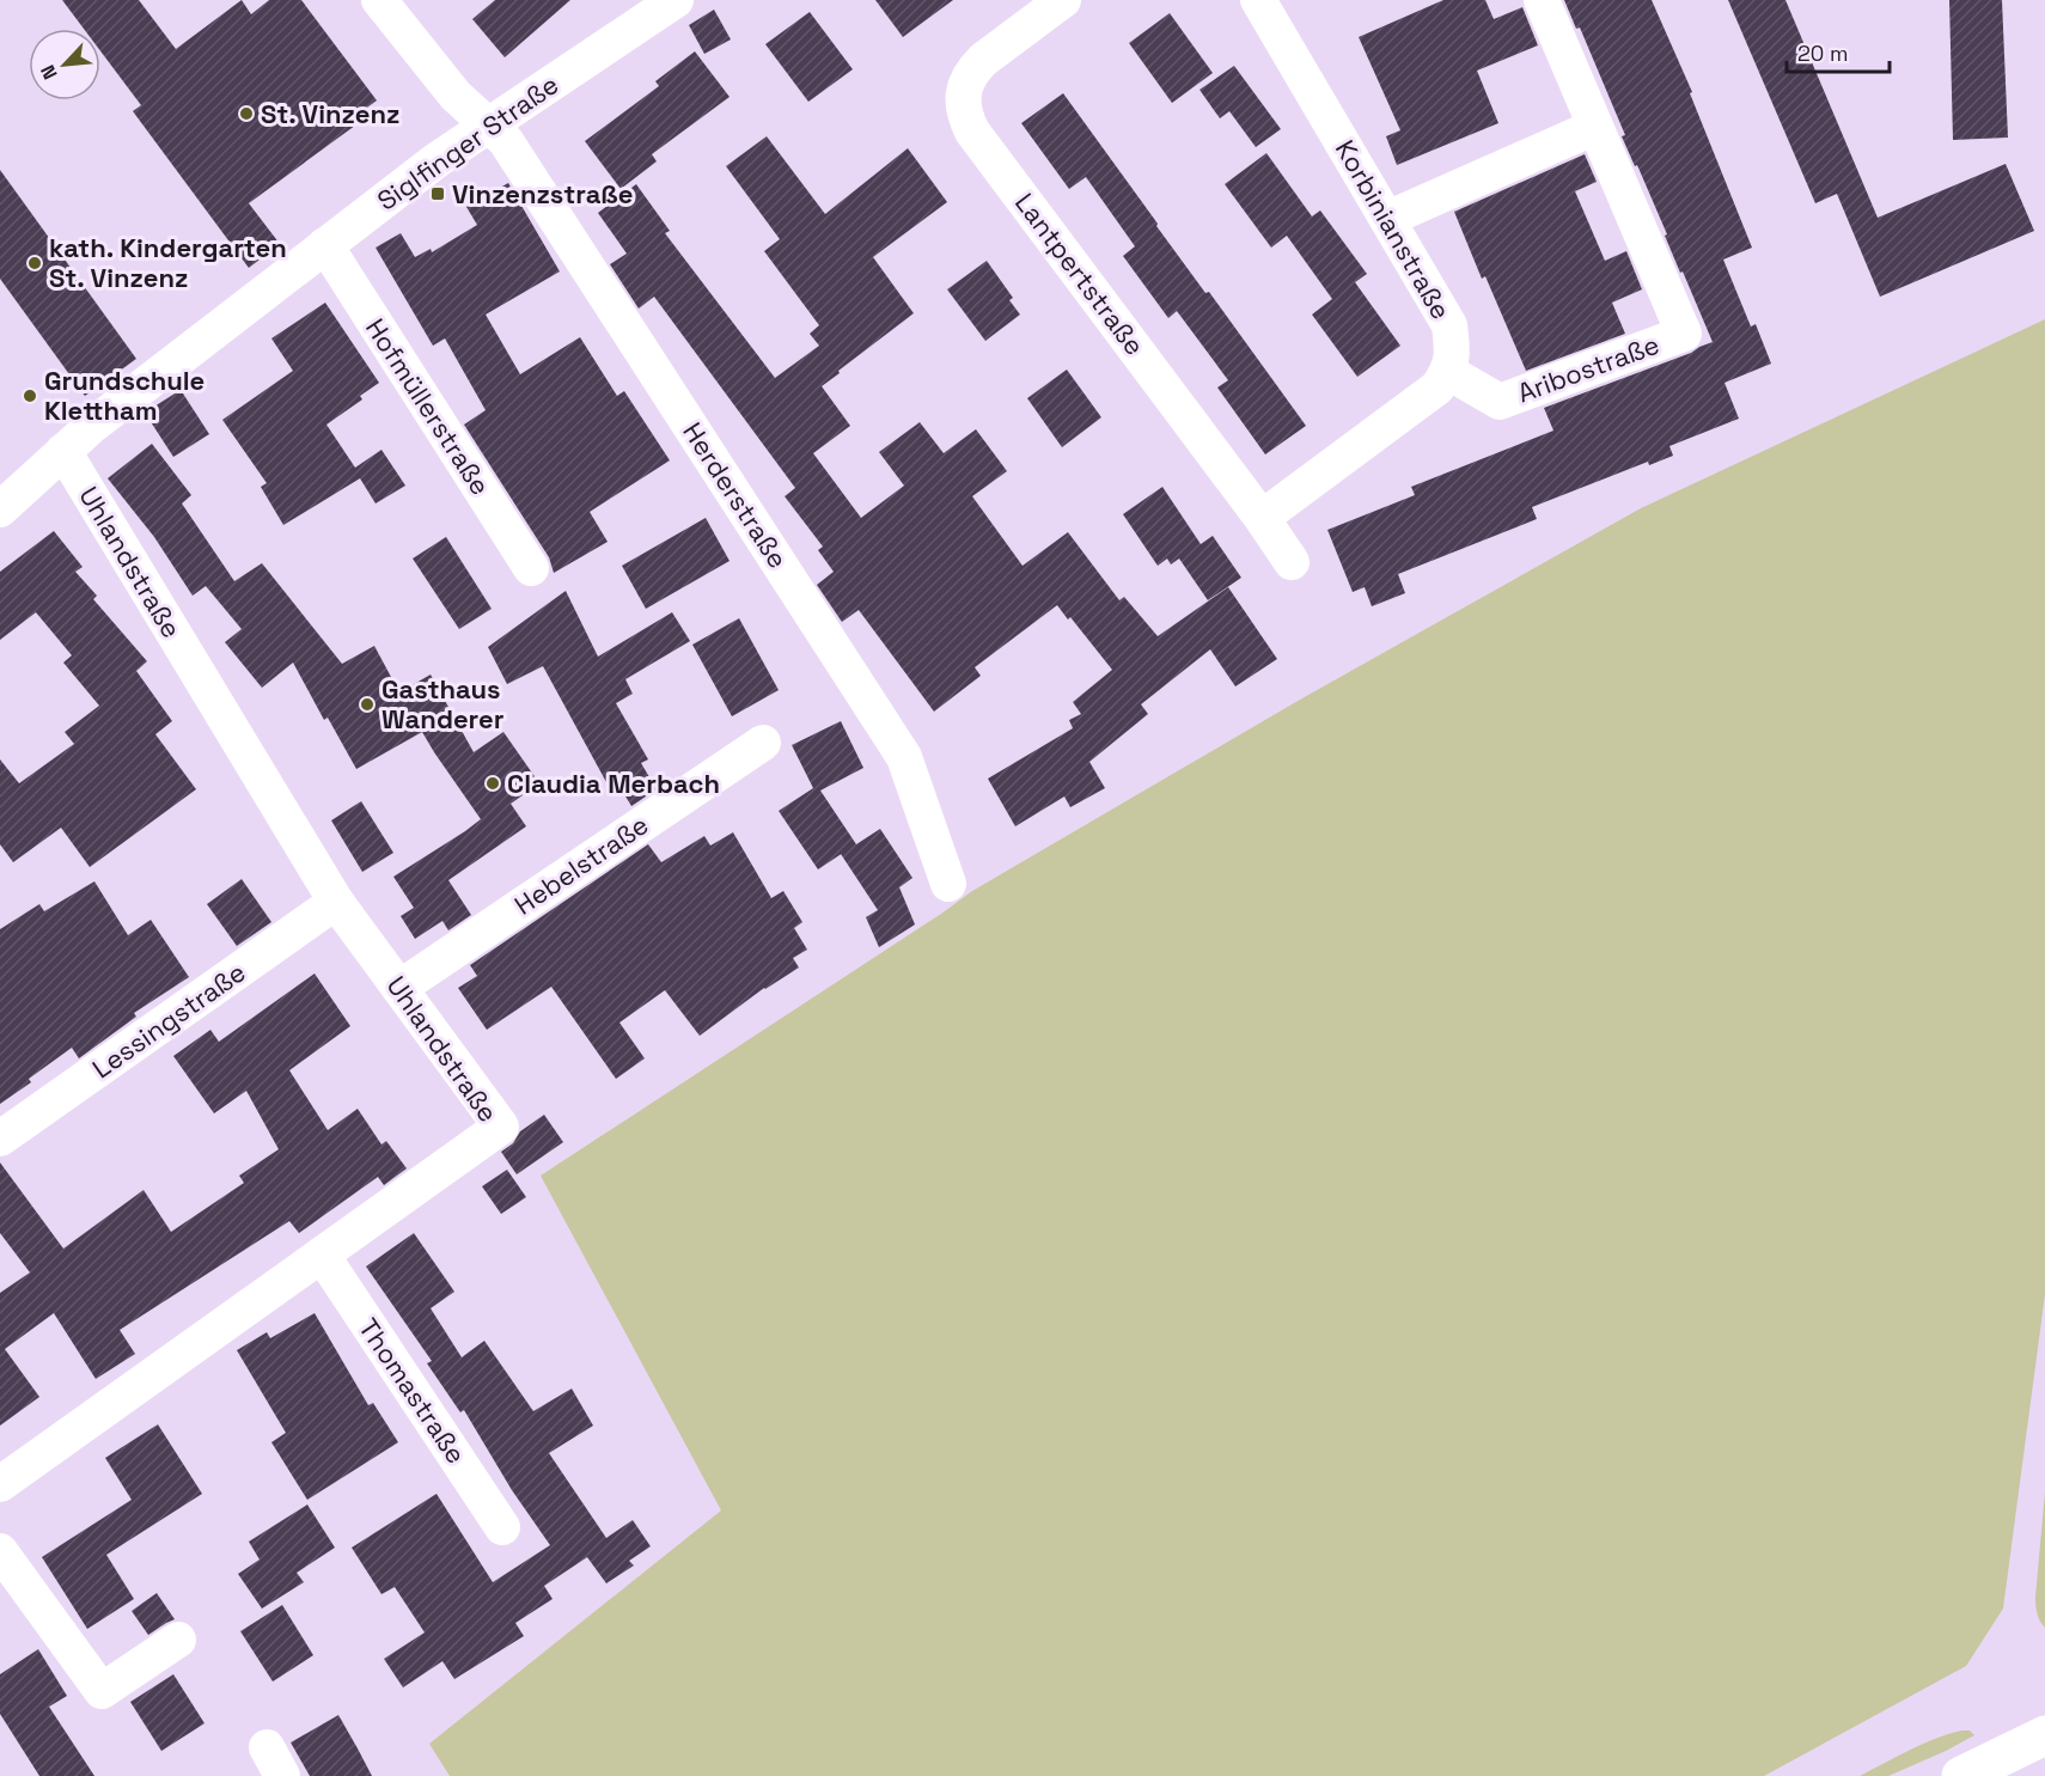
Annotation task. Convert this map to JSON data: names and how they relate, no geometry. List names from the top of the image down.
{
  "streets": {
    "street": [
      "Siglfinger Straße",
      "Korbinianstraße",
      "Lantpertstraße",
      "Aribostraße",
      "Hofmüllerstraße",
      "Herderstraße",
      "Uhlandstraße",
      "Hebelstraße",
      "Lessingstraße",
      "Thomastraße"
    ]
  },
  "crossings": [
    ["Siglfinger Straße", "Hofmüllerstraße"],
    ["Siglfinger Straße", "Herderstraße"],
    ["Siglfinger Straße", "Uhlandstraße"],
    ["Korbinianstraße", "Aribostraße"],
    ["Uhlandstraße", "Hebelstraße"],
    ["Uhlandstraße", "Lessingstraße"],
    ["Uhlandstraße", "Thomastraße"]
  ],
  "places": {
    "other": [
      "St. Vinzenz",
      "kath. Kindergarten St. Vinzenz",
      "Grundschule Klettham",
      "Gasthaus Wanderer",
      "Claudia Merbach"
    ],
    "transit": ["Vinzenzstraße"]
  },
  "scale_bar": "20 m",
  "north": "bottom left"
}
